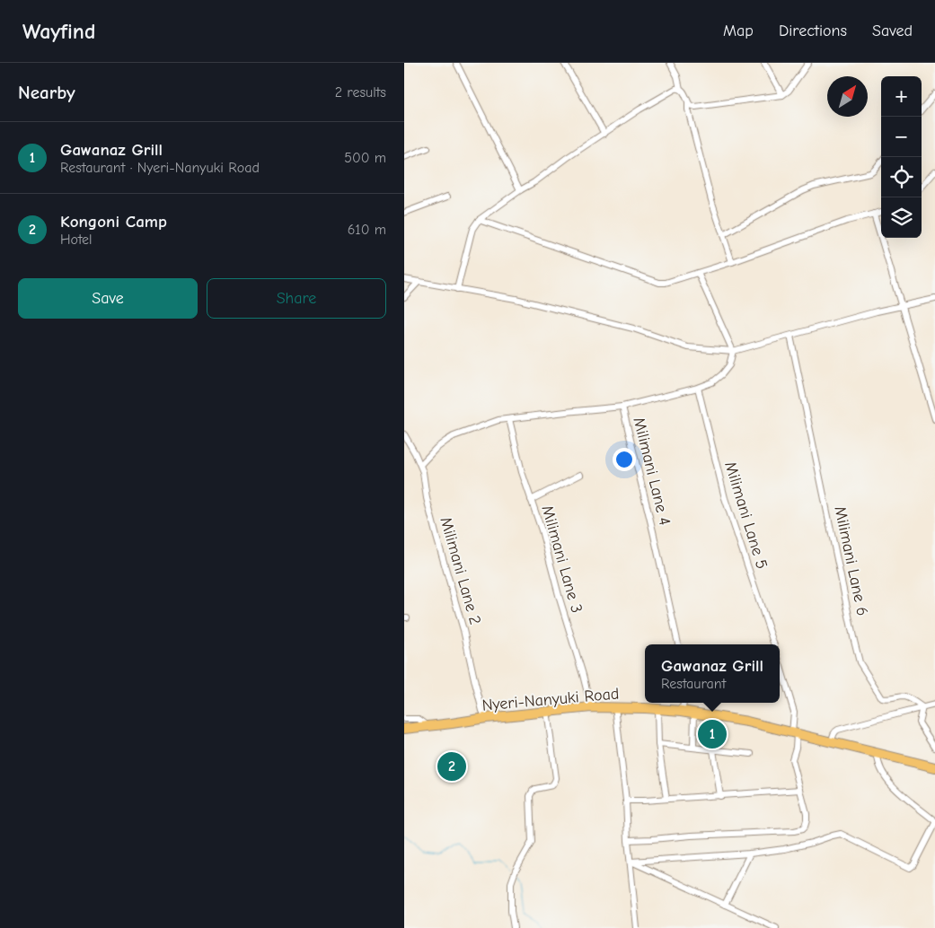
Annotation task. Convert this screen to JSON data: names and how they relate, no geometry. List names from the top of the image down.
{
  "streets": {
    "highway": ["Nyeri-Nanyuki Road"],
    "street": [
      "Milimani Lane 4",
      "Milimani Lane 5",
      "Milimani Lane 3",
      "Milimani Lane 6",
      "Milimani Lane 2"
    ]
  },
  "crossings": [
    ["Milimani Lane 4", "Milimani Lane 3"],
    ["Milimani Lane 4", "Milimani Lane 2"],
    ["Milimani Lane 3", "Nyeri-Nanyuki Road"],
    ["Milimani Lane 2", "Nyeri-Nanyuki Road"]
  ],
  "north": "top right",
  "page": {
    "header": "Wayfind",
    "nav": ["Map", "Directions", "Saved"],
    "heading": ["Nearby", "2 results"],
    "map_buttons": ["+", "−"],
    "list": [
      {
        "mark": "1",
        "name": "Gawanaz Grill",
        "note": "Restaurant · Nyeri-Nanyuki Road",
        "value": "500 m"
      },
      {
        "mark": "2",
        "name": "Kongoni Camp",
        "note": "Hotel",
        "value": "610 m"
      }
    ],
    "buttons": ["Save", "Share"],
    "popup": ["Gawanaz Grill", "Restaurant"],
    "pins": ["1", "2"]
  }
}
